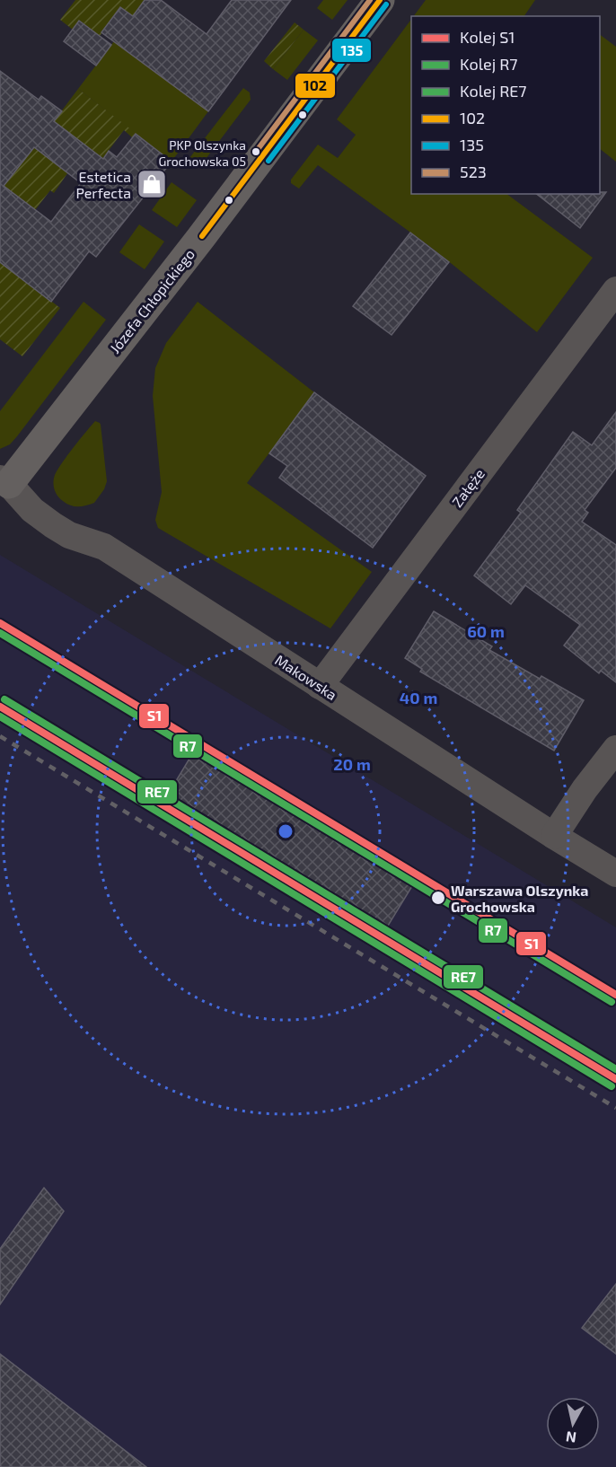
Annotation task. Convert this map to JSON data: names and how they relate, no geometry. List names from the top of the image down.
{
  "streets": {
    "street": ["Józefa Chłopickiego", "Załęże", "Makowska"]
  },
  "crossings": [
    ["Józefa Chłopickiego", "Makowska"],
    ["Załęże", "Makowska"]
  ],
  "places": {
    "other": ["PKP Olszynka Grochowska 05", "Warszawa Olszynka Grochowska"],
    "shop": ["Estetica Perfecta"]
  },
  "lines": [
    "transit line 102",
    "transit line 523",
    "transit line 135",
    "rail line S1",
    "rail line R7",
    "rail line RE7"
  ],
  "legend": [
    "Kolej S1",
    "Kolej R7",
    "Kolej RE7",
    "102",
    "135",
    "523"
  ],
  "north": "bottom",
  "rings": ["60 m", "40 m", "20 m"]
}
